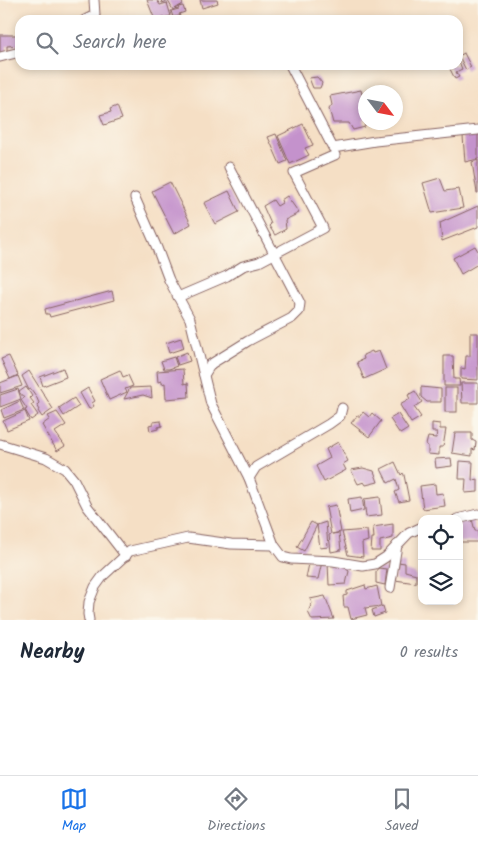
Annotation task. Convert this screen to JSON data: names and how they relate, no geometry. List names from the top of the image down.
{
  "north": "bottom right",
  "page": {
    "search": "Search here",
    "heading": ["Nearby", "0 results"],
    "nav": ["Map", "Directions", "Saved"]
  }
}
